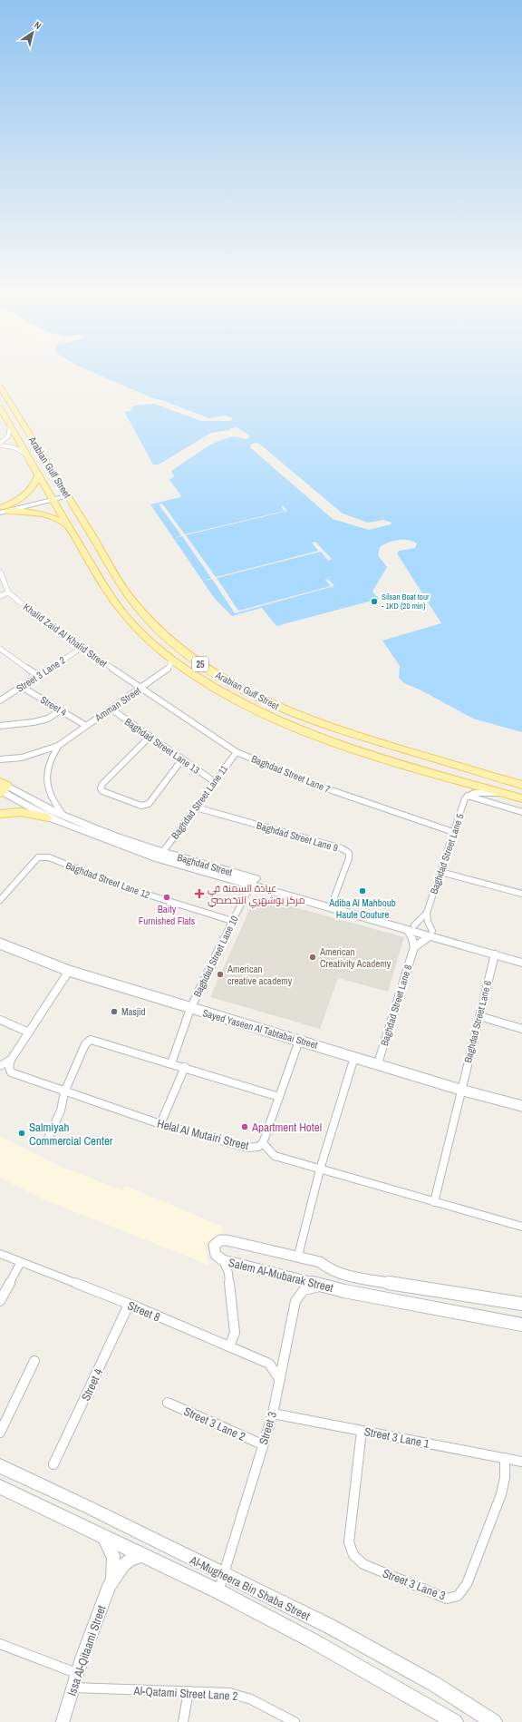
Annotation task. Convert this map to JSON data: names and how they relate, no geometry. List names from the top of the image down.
{
  "streets": {
    "main road": [
      "Arabian Gulf Street",
      "25",
      "Baghdad Street",
      "Al-Mugheera Bin Shaba Street"
    ],
    "street": [
      "Khalid Zaid Al Khalid Street",
      "Street 3 Lane 2",
      "Amman Street",
      "Street 4",
      "Baghdad Street Lane 13",
      "Baghdad Street Lane 7",
      "Baghdad Street Lane 11",
      "Baghdad Street Lane 9",
      "Baghdad Street Lane 5",
      "Baghdad Street Lane 12",
      "Baghdad Street Lane 10",
      "Baghdad Street Lane 8",
      "Baghdad Street Lane 6",
      "Sayed Yaseen Al Tabtabai Street",
      "Helal Al Mutairi Street",
      "Salem Al-Mubarak Street",
      "Street 8",
      "Street 3",
      "Street 3 Lane 1",
      "Street 3 Lane 3",
      "Issa Al-Qitaami Street",
      "Al-Qatami Street Lane 2"
    ]
  },
  "crossings": [
    ["Arabian Gulf Street", "Amman Street"],
    ["Khalid Zaid Al Khalid Street", "Street 3 Lane 2"],
    ["Khalid Zaid Al Khalid Street", "Amman Street"],
    ["Khalid Zaid Al Khalid Street", "Baghdad Street Lane 7"],
    ["Street 3 Lane 2", "Street 4"],
    ["Street 3 Lane 2", "Street 3"],
    ["Amman Street", "Street 4"],
    ["Amman Street", "Baghdad Street Lane 13"],
    ["Amman Street", "Baghdad Street Lane 7"],
    ["Amman Street", "Baghdad Street"],
    ["Street 4", "Street 8"],
    ["Baghdad Street Lane 13", "Baghdad Street Lane 11"],
    ["Baghdad Street Lane 7", "Baghdad Street Lane 11"],
    ["Baghdad Street Lane 7", "Baghdad Street Lane 5"],
    ["Baghdad Street Lane 11", "Baghdad Street Lane 9"],
    ["Baghdad Street Lane 11", "Baghdad Street"],
    ["Baghdad Street Lane 9", "Baghdad Street"],
    ["Baghdad Street Lane 5", "Baghdad Street"],
    ["Baghdad Street", "Baghdad Street Lane 10"],
    ["Baghdad Street", "Baghdad Street Lane 6"],
    ["Baghdad Street Lane 12", "Baghdad Street Lane 10"],
    ["Baghdad Street Lane 10", "Sayed Yaseen Al Tabtabai Street"],
    ["Baghdad Street Lane 8", "Sayed Yaseen Al Tabtabai Street"],
    ["Baghdad Street Lane 6", "Sayed Yaseen Al Tabtabai Street"],
    ["Baghdad Street Lane 6", "Helal Al Mutairi Street"],
    ["Salem Al-Mubarak Street", "Street 3"],
    ["Street 8", "Street 3"],
    ["Street 3", "Street 3 Lane 1"],
    ["Street 3", "Al-Mugheera Bin Shaba Street"],
    ["Street 3 Lane 1", "Street 3 Lane 3"],
    ["Al-Mugheera Bin Shaba Street", "Issa Al-Qitaami Street"],
    ["Issa Al-Qitaami Street", "Al-Qatami Street Lane 2"]
  ],
  "places": {
    "other": [
      "Silsan Boat tour - 1KD (20 min)",
      "Adiba Al Mahboub Haute Couture",
      "Baity Furnished Flats",
      "American Creativity Academy",
      "American creative academy",
      "Masjid",
      "Apartment Hotel",
      "Salmiyah Commercial Center"
    ],
    "health": ["عيادة السمنة في مركز بوشهري التخصصي"]
  },
  "north": "top right"
}
